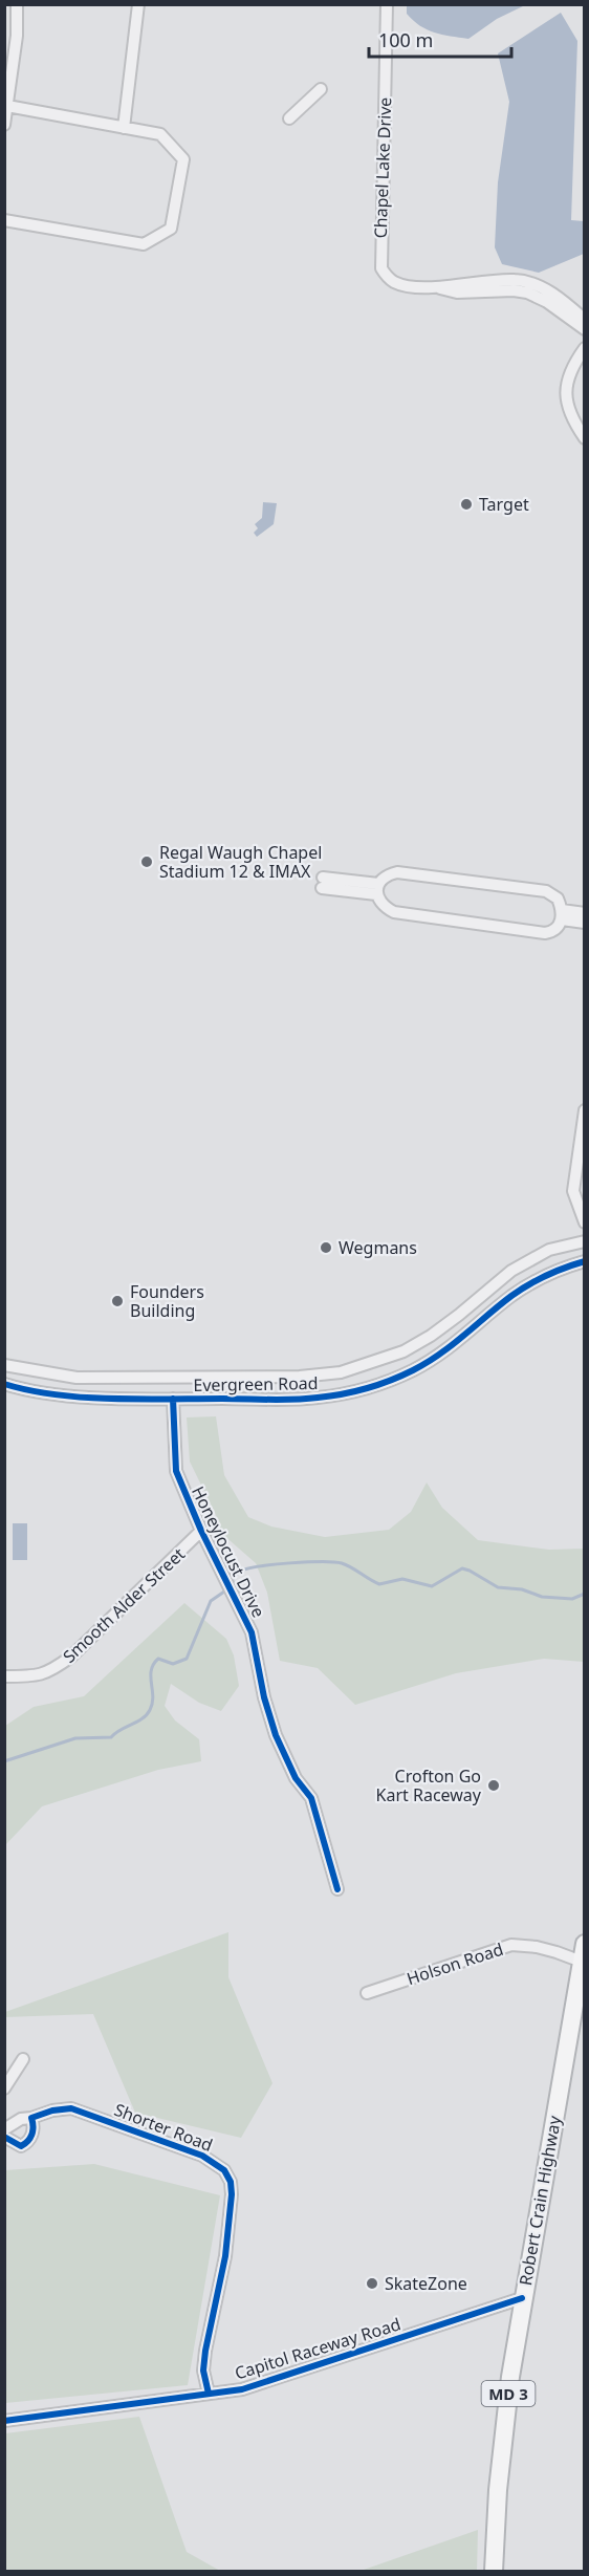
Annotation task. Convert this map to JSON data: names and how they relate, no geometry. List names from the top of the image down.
{
  "streets": {
    "highway": ["Robert Crain Highway", "MD 3"],
    "street": [
      "Chapel Lake Drive",
      "Evergreen Road",
      "Honeylocust Drive",
      "Smooth Alder Street",
      "Holson Road",
      "Shorter Road",
      "Capitol Raceway Road"
    ]
  },
  "crossings": [
    ["Evergreen Road", "Honeylocust Drive"],
    ["Honeylocust Drive", "Smooth Alder Street"],
    ["Holson Road", "Robert Crain Highway"],
    ["Shorter Road", "Capitol Raceway Road"],
    ["Robert Crain Highway", "Capitol Raceway Road"]
  ],
  "places": [
    "Target",
    "Regal Waugh Chapel Stadium 12 & IMAX",
    "Wegmans",
    "Founders Building",
    "Crofton Go Kart Raceway",
    "SkateZone"
  ],
  "scale_bar": "100 m"
}
